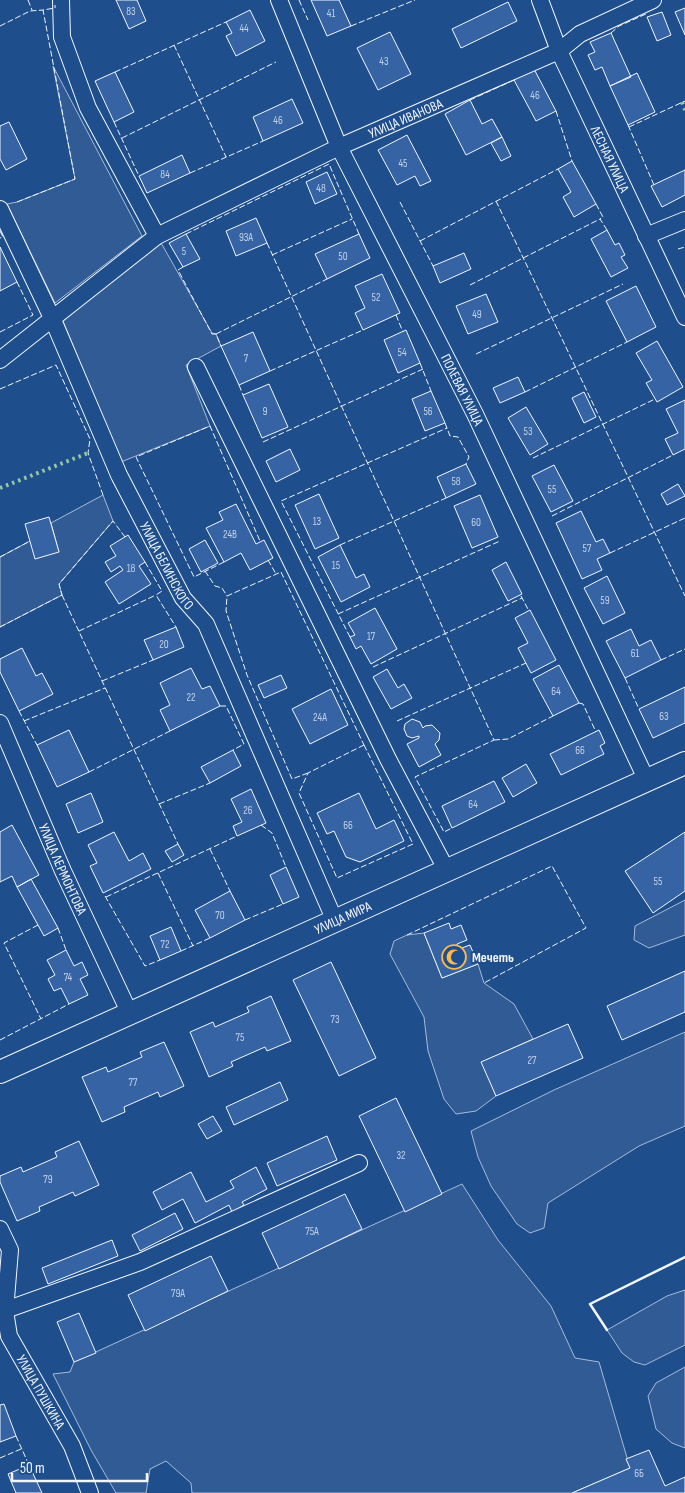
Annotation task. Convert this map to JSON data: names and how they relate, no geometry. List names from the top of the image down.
{
  "streets": {
    "street": [
      "УЛИЦА ИВАНОВА",
      "ЛЕСНАЯ УЛИЦА",
      "ПОЛЕВАЯ УЛИЦА",
      "УЛИЦА БЕЛИНСКОГО",
      "УЛИЦА ЛЕРМОНТОВА",
      "УЛИЦА МИРА",
      "УЛИЦА ПУШКИНА"
    ]
  },
  "crossings": [
    ["УЛИЦА ИВАНОВА", "ЛЕСНАЯ УЛИЦА"],
    ["УЛИЦА ИВАНОВА", "ПОЛЕВАЯ УЛИЦА"],
    ["УЛИЦА ИВАНОВА", "УЛИЦА БЕЛИНСКОГО"],
    ["ПОЛЕВАЯ УЛИЦА", "УЛИЦА МИРА"],
    ["УЛИЦА БЕЛИНСКОГО", "УЛИЦА МИРА"],
    ["УЛИЦА ЛЕРМОНТОВА", "УЛИЦА МИРА"]
  ],
  "places": {
    "mosque": ["Мечеть"]
  },
  "house_numbers": [
    "83",
    "41",
    "44",
    "43",
    "46",
    "46",
    "45",
    "84",
    "48",
    "93А",
    "5",
    "50",
    "52",
    "49",
    "54",
    "7",
    "9",
    "56",
    "53",
    "58",
    "55",
    "13",
    "60",
    "24В",
    "57",
    "15",
    "18",
    "59",
    "17",
    "20",
    "61",
    "64",
    "22",
    "63",
    "24А",
    "66",
    "64",
    "26",
    "66",
    "55",
    "70",
    "72",
    "74",
    "73",
    "75",
    "27",
    "77",
    "32",
    "79",
    "75А",
    "79А",
    "6Б"
  ],
  "scale_bar": "50 m"
}
